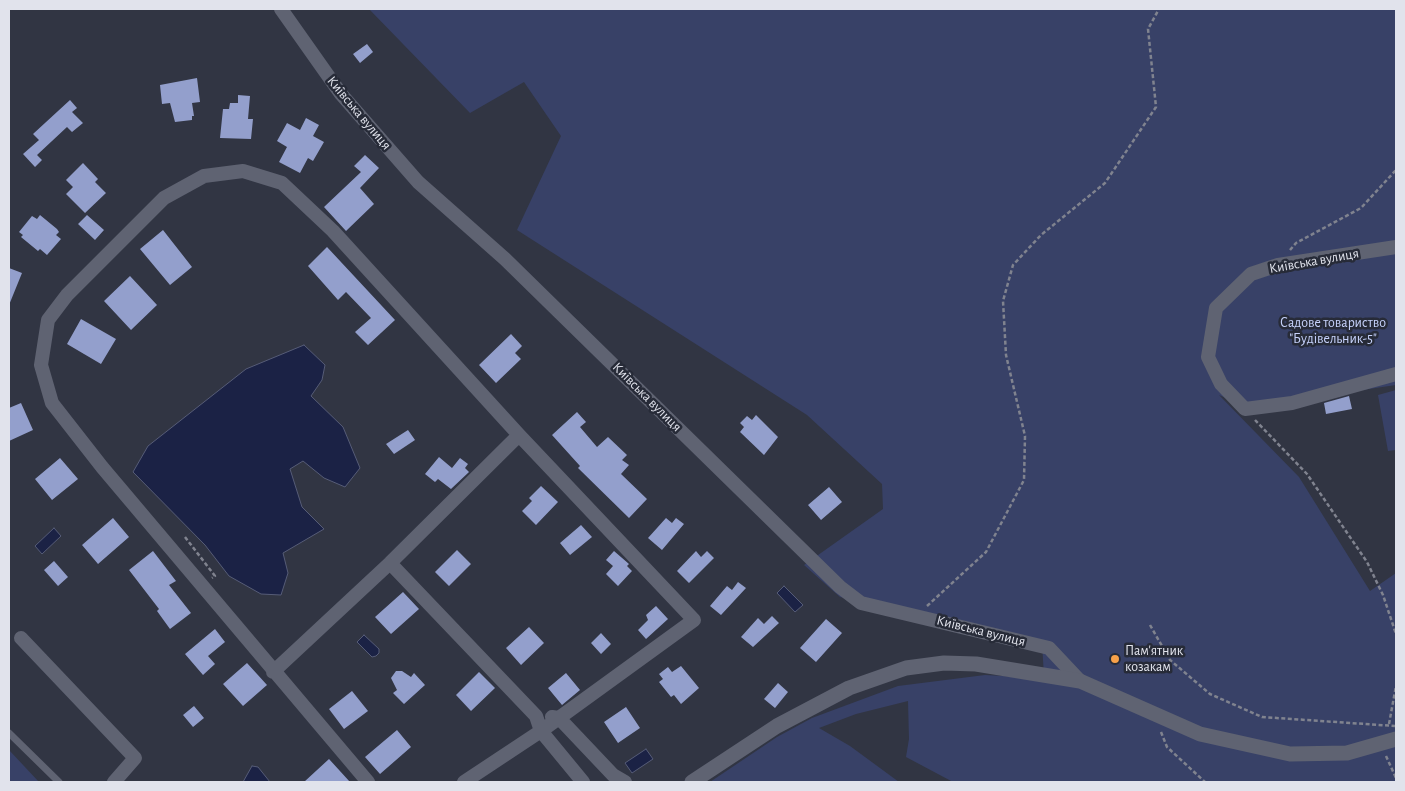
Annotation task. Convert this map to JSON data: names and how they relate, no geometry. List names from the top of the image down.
{
  "streets": {
    "street": ["Київська вулиця"]
  },
  "parks": ["Садове товариство \"Будівельник-5\""],
  "places": ["Пам'ятник козакам"]
}
